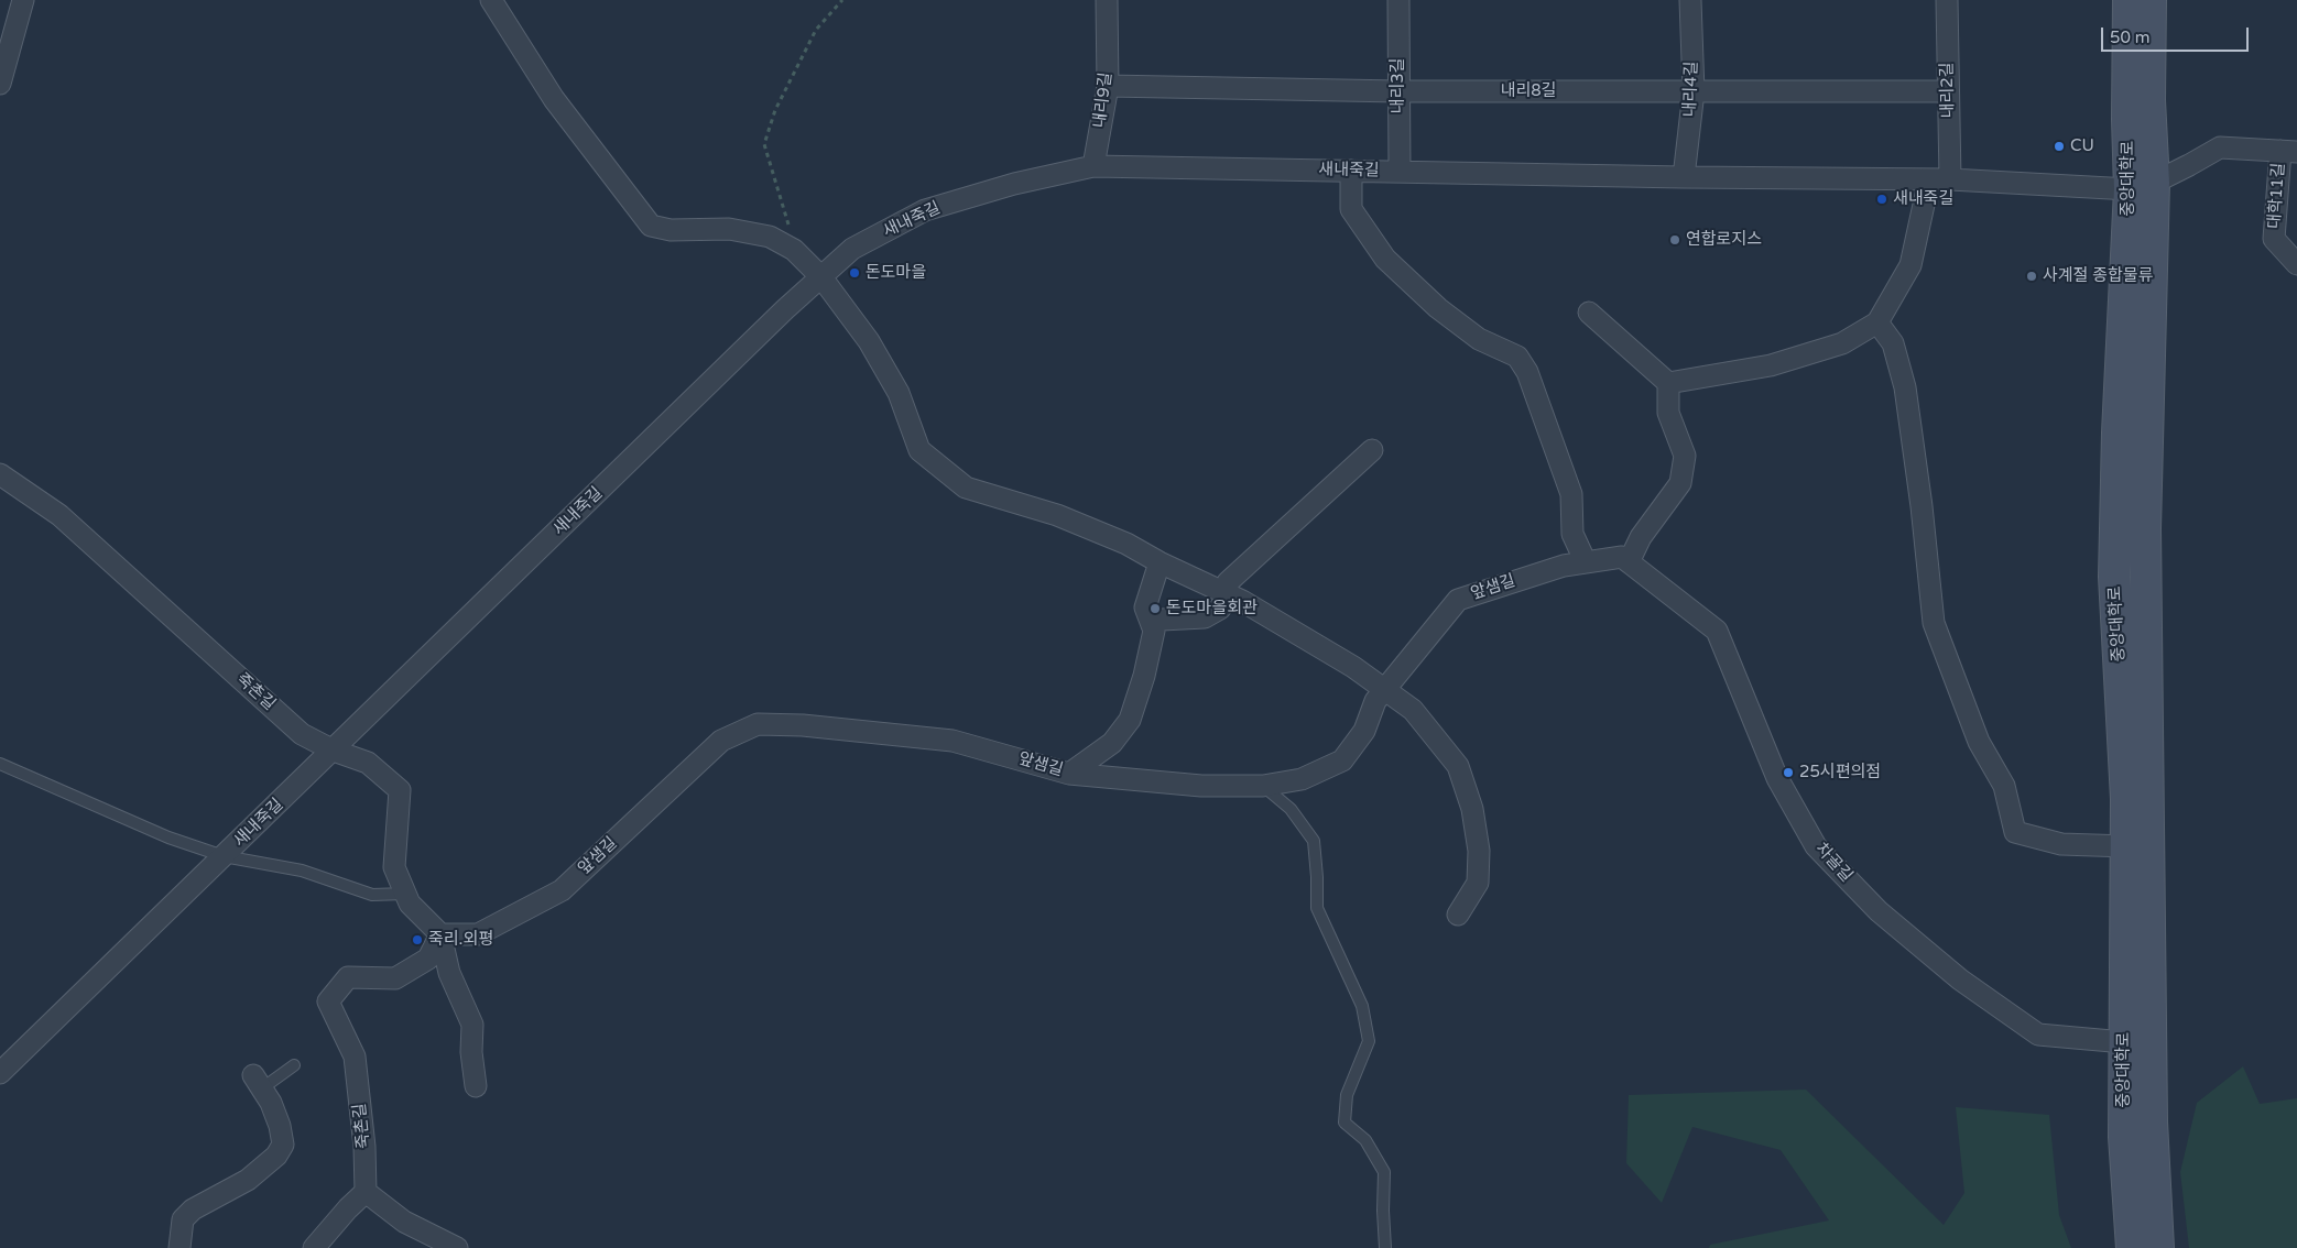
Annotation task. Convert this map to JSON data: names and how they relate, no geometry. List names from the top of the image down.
{
  "streets": {
    "street": [
      "내리3길",
      "내리4길",
      "내리2길",
      "내리8길",
      "내리9길",
      "새내죽길",
      "중앙대학로",
      "대학11길",
      "앞샘길",
      "죽촌길",
      "차골길"
    ]
  },
  "crossings": [
    ["내리3길", "내리8길"],
    ["내리3길", "새내죽길"],
    ["내리4길", "내리8길"],
    ["내리4길", "새내죽길"],
    ["내리2길", "내리8길"],
    ["내리2길", "새내죽길"],
    ["내리8길", "내리9길"],
    ["내리9길", "새내죽길"],
    ["새내죽길", "중앙대학로"],
    ["새내죽길", "대학11길"],
    ["새내죽길", "죽촌길"],
    ["중앙대학로", "대학11길"],
    ["중앙대학로", "차골길"],
    ["앞샘길", "죽촌길"],
    ["앞샘길", "차골길"]
  ],
  "places": [
    "CU",
    "새내죽길",
    "연합로지스",
    "돈도마을",
    "사계절 종합물류",
    "돈도마을회관",
    "25시편의점",
    "죽리.외평"
  ],
  "scale_bar": "50 m"
}
